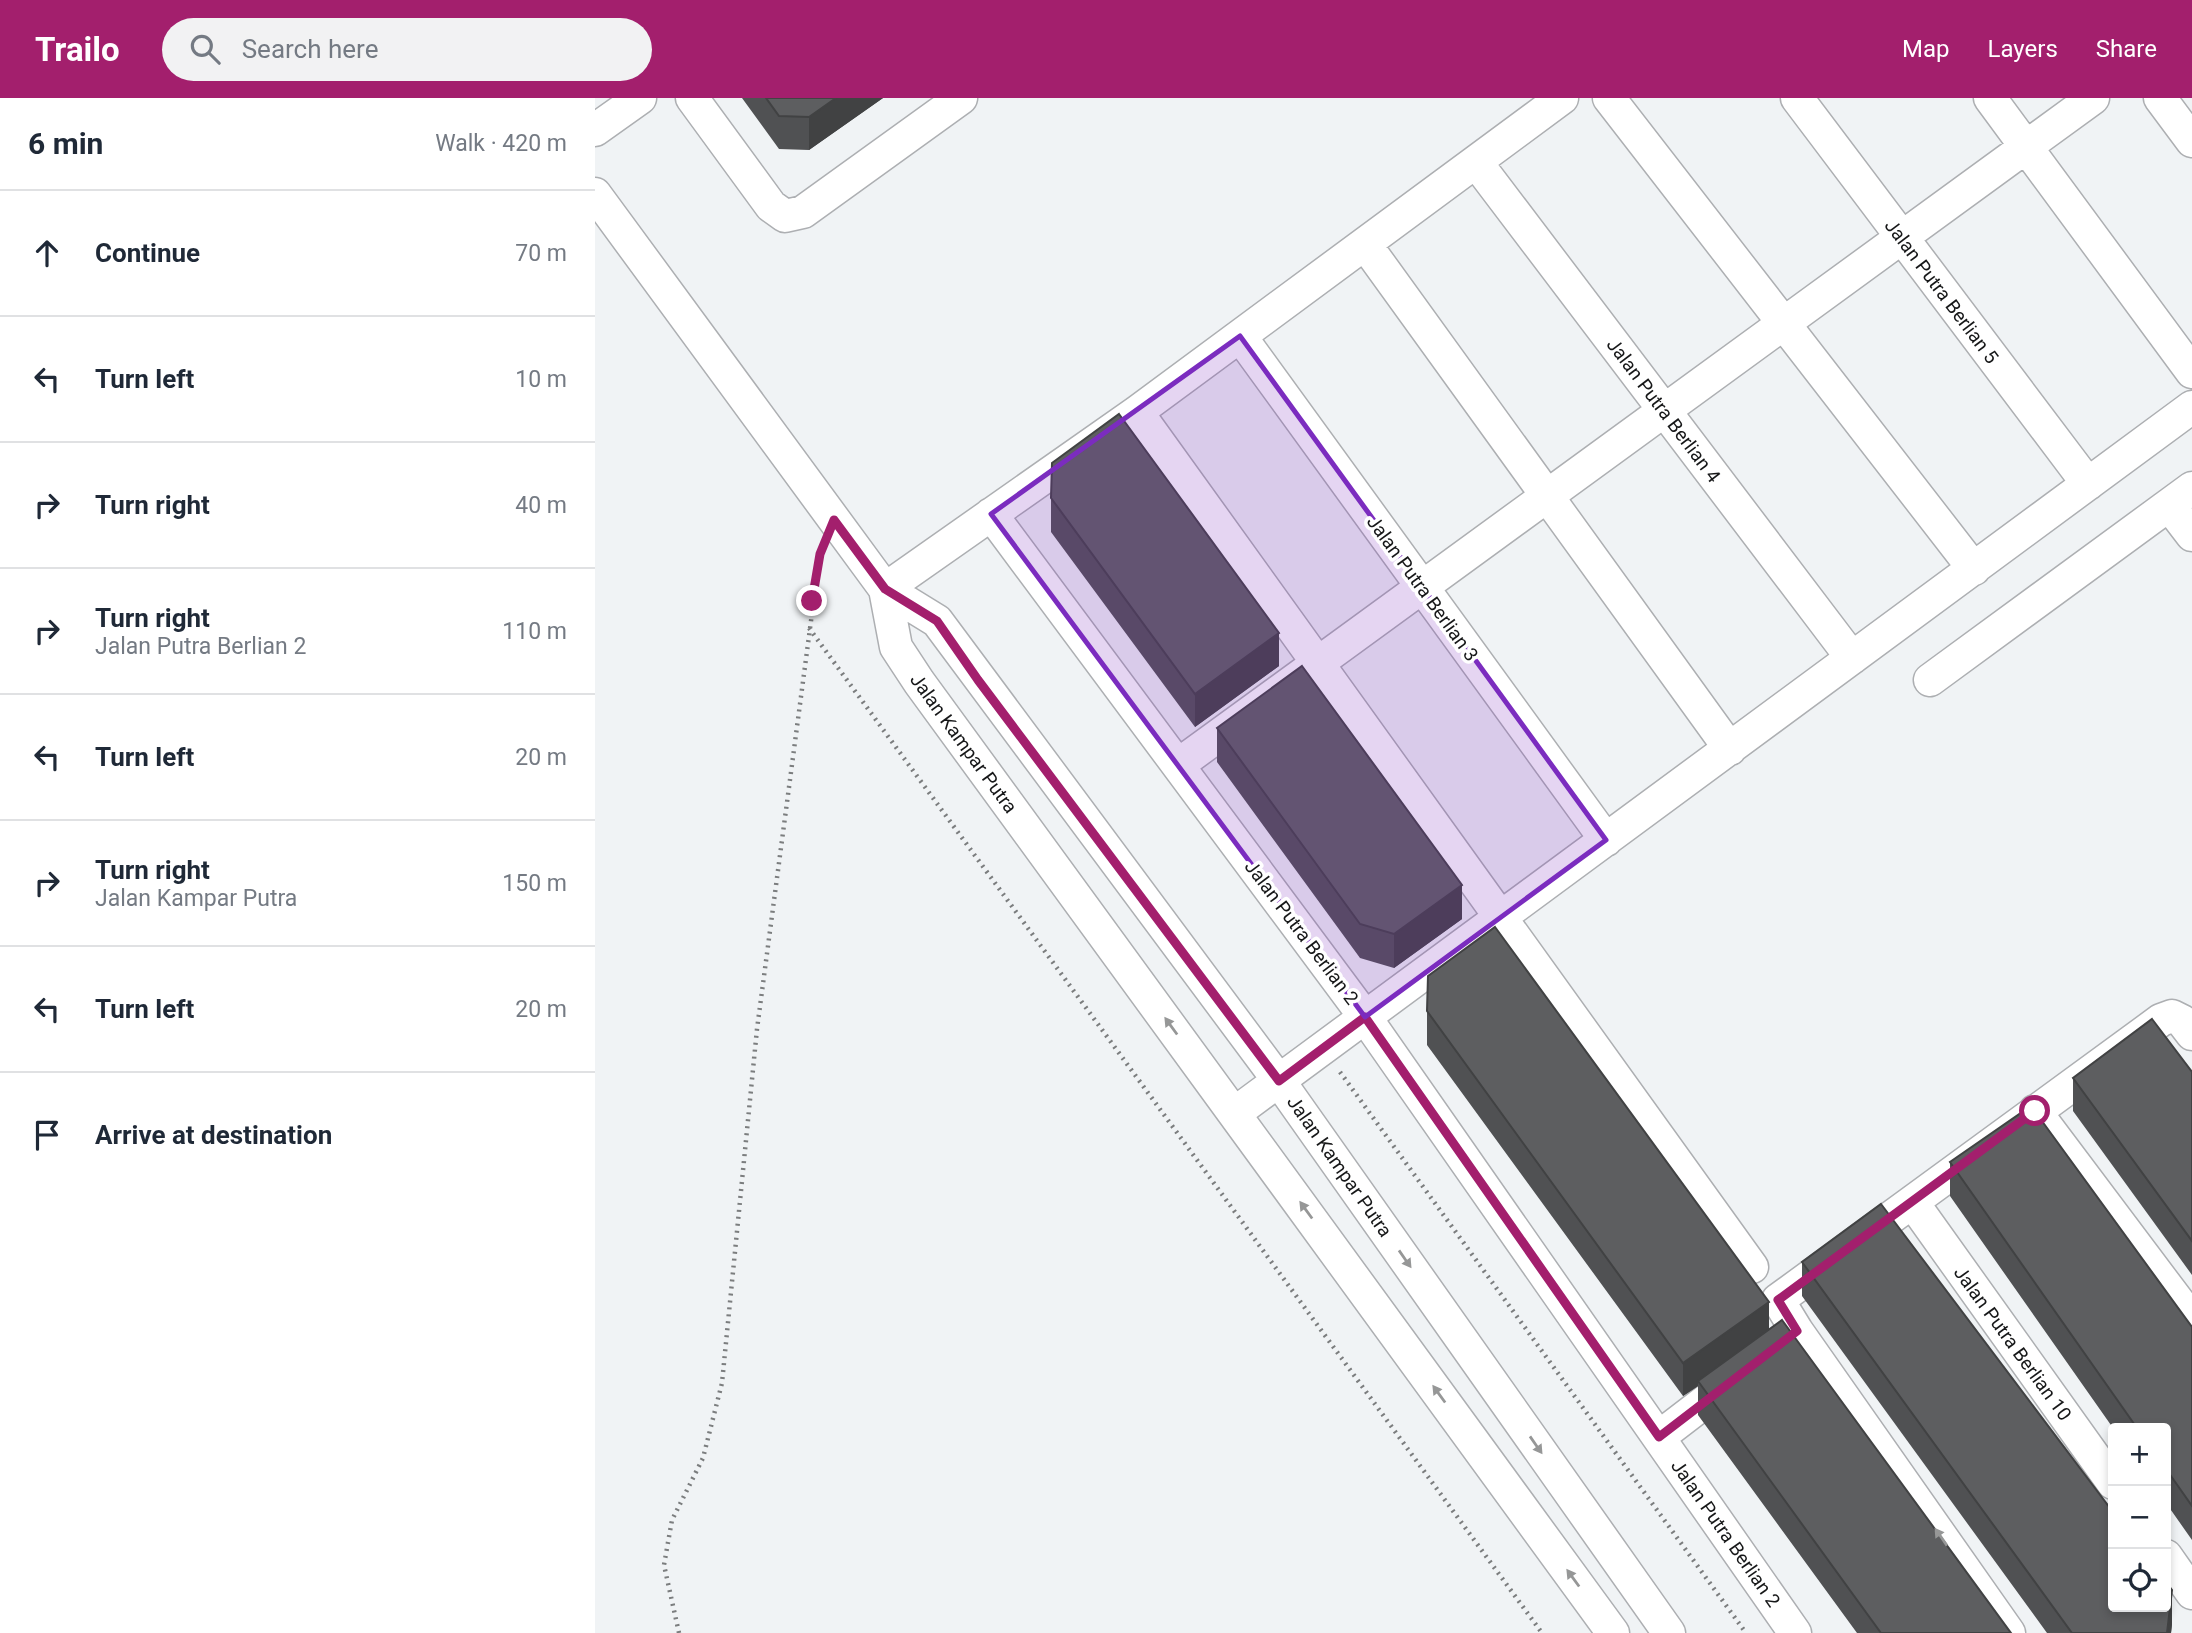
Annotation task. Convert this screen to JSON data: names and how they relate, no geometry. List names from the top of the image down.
{
  "streets": {
    "street": [
      "Jalan Putra Berlian 5",
      "Jalan Putra Berlian 4",
      "Jalan Putra Berlian 3",
      "Jalan Kampar Putra",
      "Jalan Putra Berlian 2",
      "Jalan Putra Berlian 10"
    ]
  },
  "page": {
    "header": "Trailo",
    "search": "Search here",
    "nav": ["Map", "Layers", "Share"],
    "heading": ["6 min", "Walk · 420 m"],
    "list": [
      ["Continue", "70 m"],
      ["Turn left", "10 m"],
      ["Turn right", "40 m"],
      ["Turn right", "Jalan Putra Berlian 2", "110 m"],
      ["Turn left", "20 m"],
      ["Turn right", "Jalan Kampar Putra", "150 m"],
      ["Turn left", "20 m"],
      "Arrive at destination"
    ],
    "map_buttons": ["+", "−"]
  }
}
